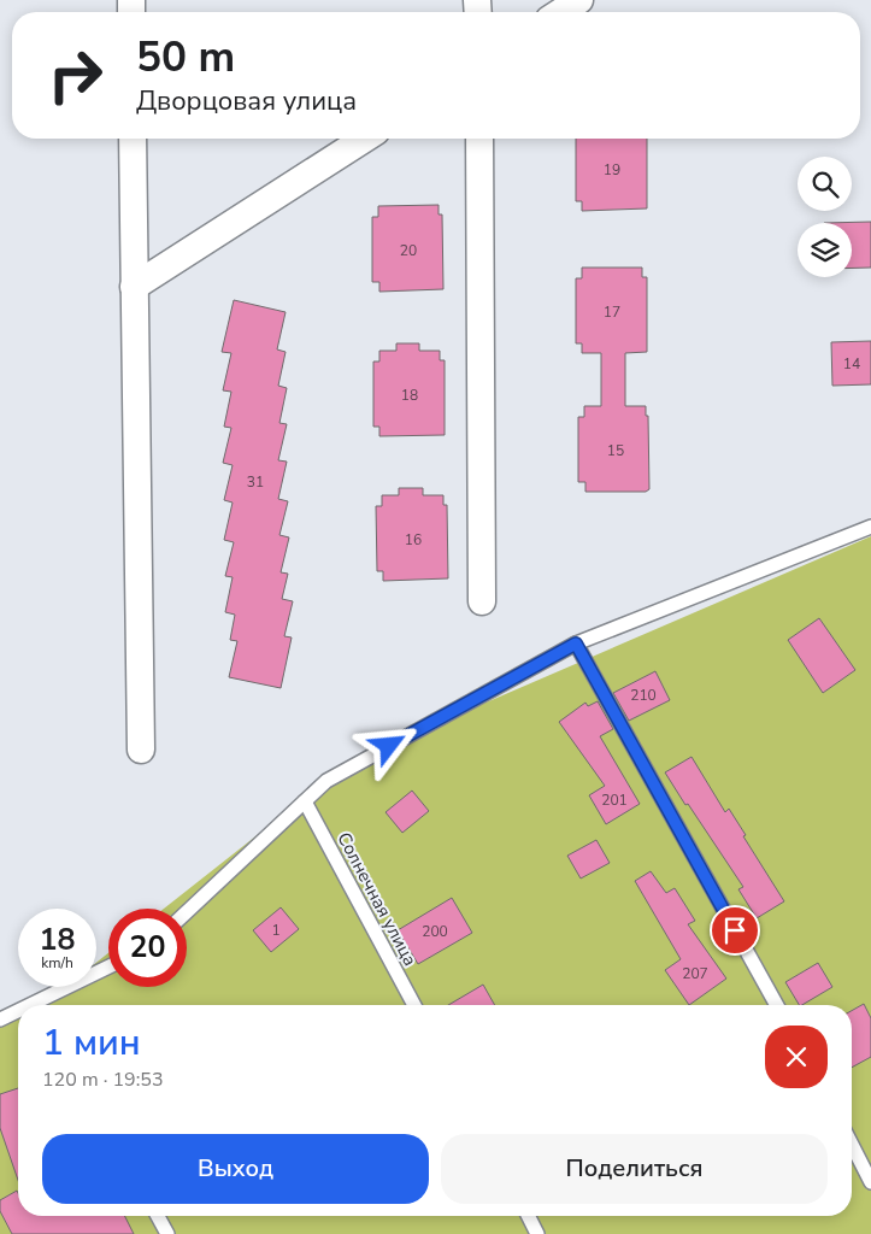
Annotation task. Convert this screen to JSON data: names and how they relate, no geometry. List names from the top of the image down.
{
  "streets": {
    "lane": ["Солнечная улица"]
  },
  "house_numbers": [
    "19",
    "20",
    "17",
    "14",
    "18",
    "15",
    "31",
    "16",
    "210",
    "201",
    "1",
    "200",
    "207"
  ],
  "page": {
    "turn": ["50 m", "Дворцовая улица"],
    "speed": "18 km/h",
    "limit": "20",
    "heading": ["1 мин", "120 m · 19:53"],
    "buttons": ["Выход", "Поделиться"]
  }
}
